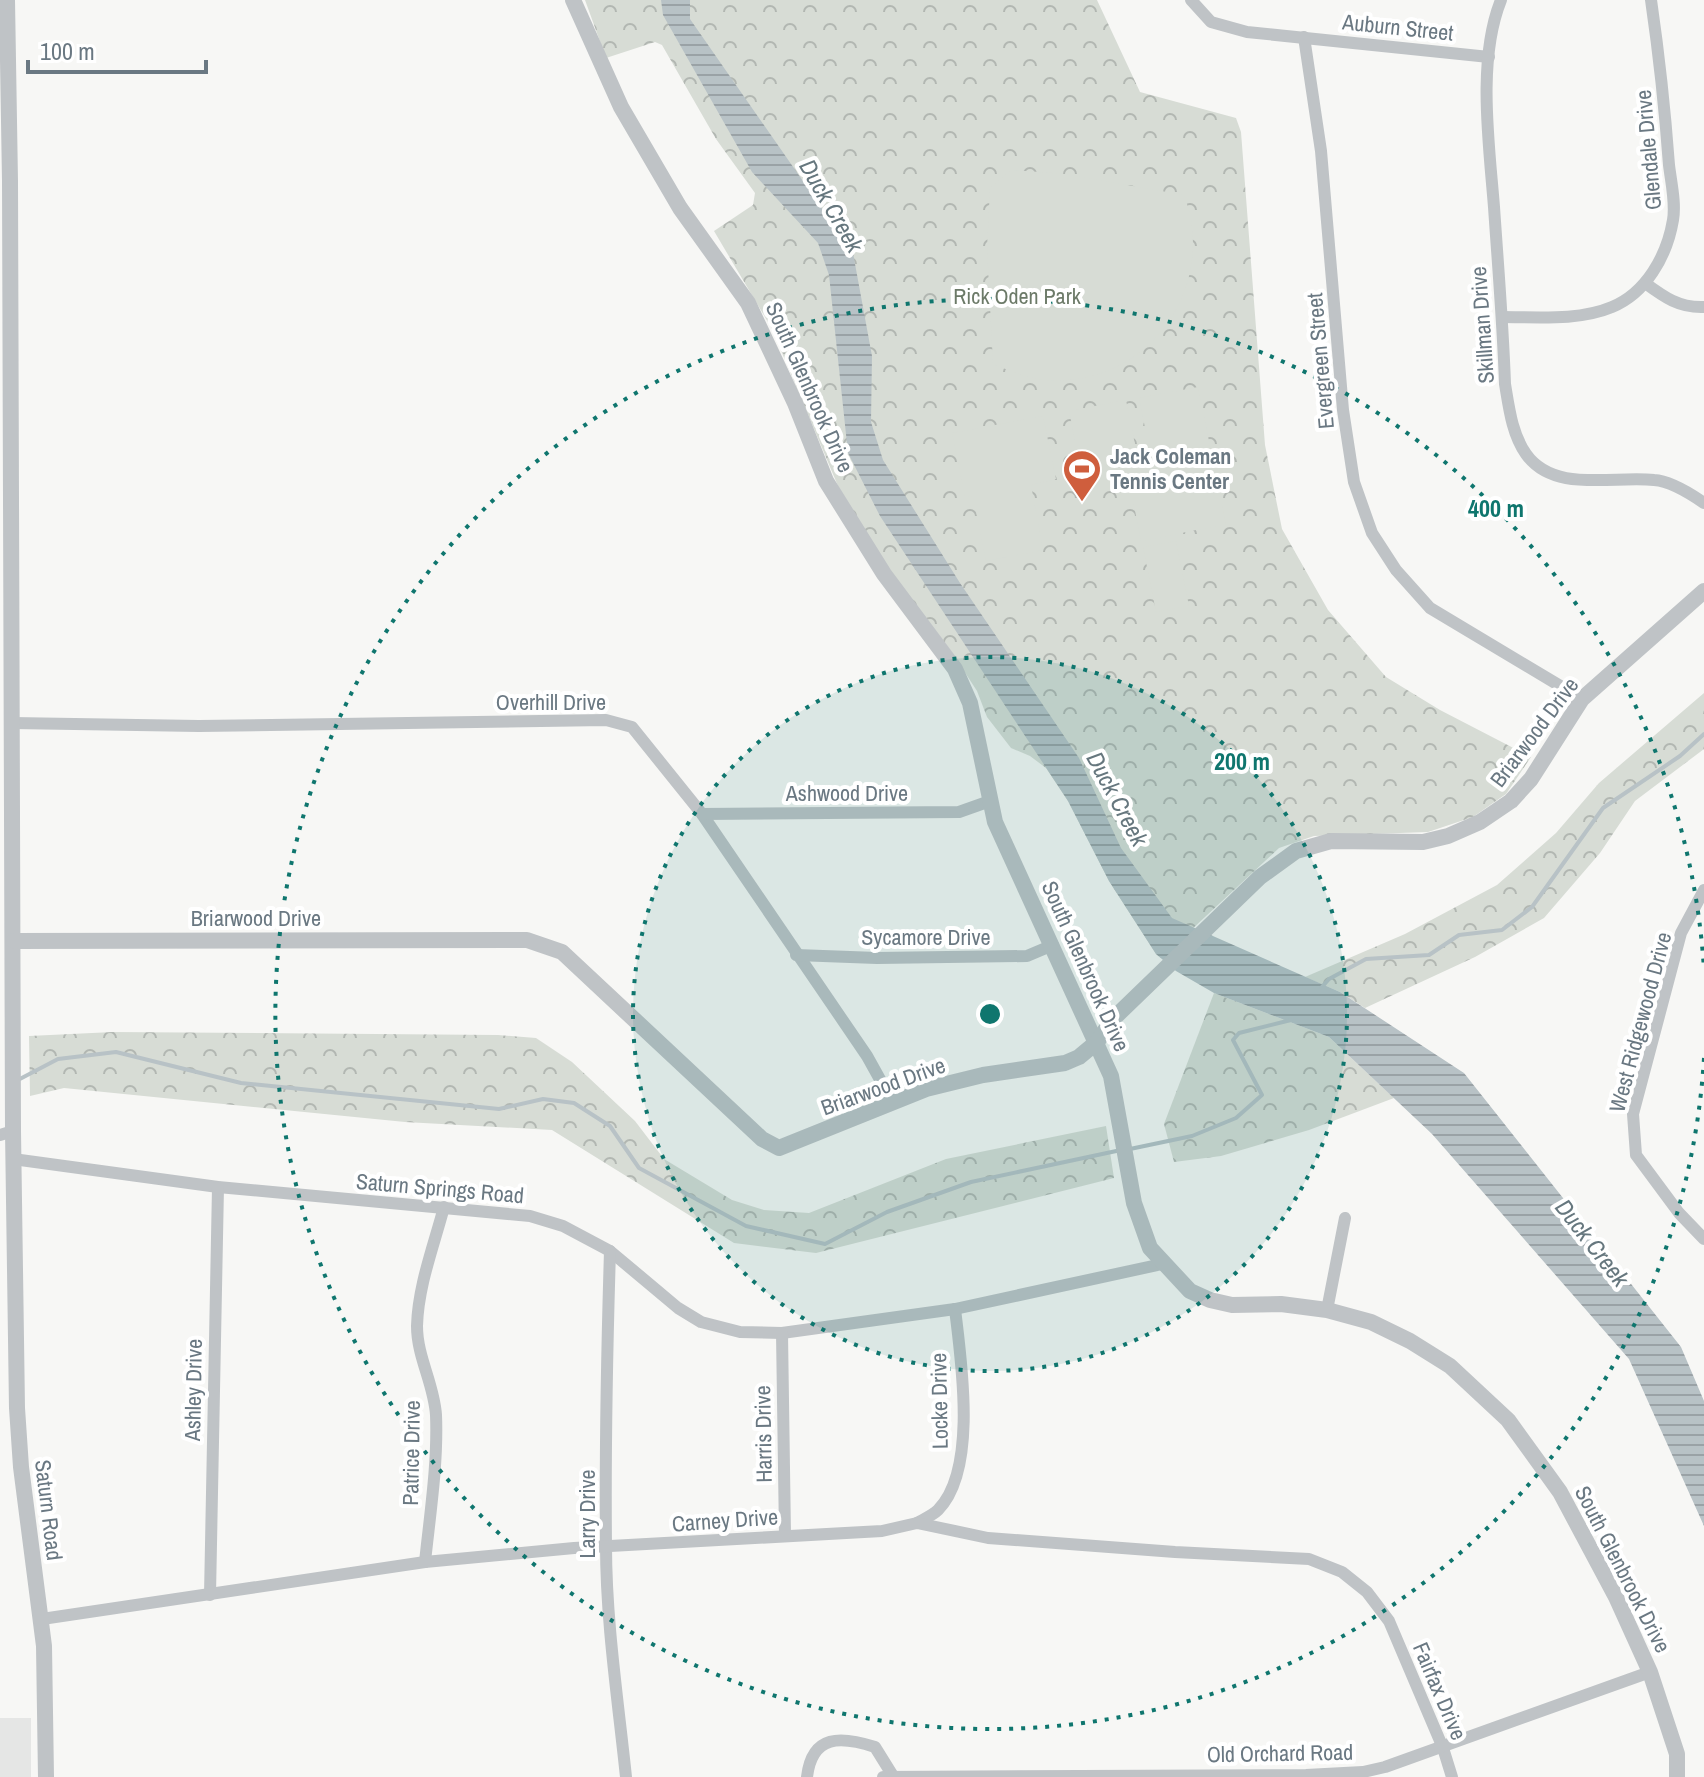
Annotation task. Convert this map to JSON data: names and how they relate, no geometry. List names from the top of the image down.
{
  "streets": {
    "street": [
      "Auburn Street",
      "Glendale Drive",
      "Skillman Drive",
      "Evergreen Street",
      "South Glenbrook Drive",
      "Overhill Drive",
      "Briarwood Drive",
      "Ashwood Drive",
      "Sycamore Drive",
      "West Ridgewood Drive",
      "Saturn Springs Road",
      "Ashley Drive",
      "Locke Drive",
      "Harris Drive",
      "Patrice Drive",
      "Saturn Road",
      "Larry Drive",
      "Carney Drive",
      "Fairfax Drive",
      "Old Orchard Road"
    ]
  },
  "crossings": [
    ["Auburn Street", "Skillman Drive"],
    ["Auburn Street", "Evergreen Street"],
    ["Glendale Drive", "Skillman Drive"],
    ["Evergreen Street", "Briarwood Drive"],
    ["South Glenbrook Drive", "Briarwood Drive"],
    ["South Glenbrook Drive", "Ashwood Drive"],
    ["South Glenbrook Drive", "Sycamore Drive"],
    ["South Glenbrook Drive", "Saturn Springs Road"],
    ["South Glenbrook Drive", "Old Orchard Road"],
    ["Overhill Drive", "Briarwood Drive"],
    ["Overhill Drive", "Ashwood Drive"],
    ["Overhill Drive", "Sycamore Drive"],
    ["Overhill Drive", "Saturn Road"],
    ["Briarwood Drive", "Saturn Road"],
    ["Saturn Springs Road", "Ashley Drive"],
    ["Saturn Springs Road", "Locke Drive"],
    ["Saturn Springs Road", "Harris Drive"],
    ["Saturn Springs Road", "Patrice Drive"],
    ["Saturn Springs Road", "Saturn Road"],
    ["Saturn Springs Road", "Larry Drive"],
    ["Ashley Drive", "Carney Drive"],
    ["Locke Drive", "Carney Drive"],
    ["Harris Drive", "Carney Drive"],
    ["Patrice Drive", "Carney Drive"],
    ["Saturn Road", "Carney Drive"],
    ["Larry Drive", "Carney Drive"],
    ["Carney Drive", "Fairfax Drive"],
    ["Fairfax Drive", "Old Orchard Road"]
  ],
  "water": ["Duck Creek"],
  "parks": ["Rick Oden Park"],
  "places": {
    "sports": ["Jack Coleman Tennis Center"]
  },
  "scale_bar": "100 m",
  "rings": ["400 m", "200 m"]
}
